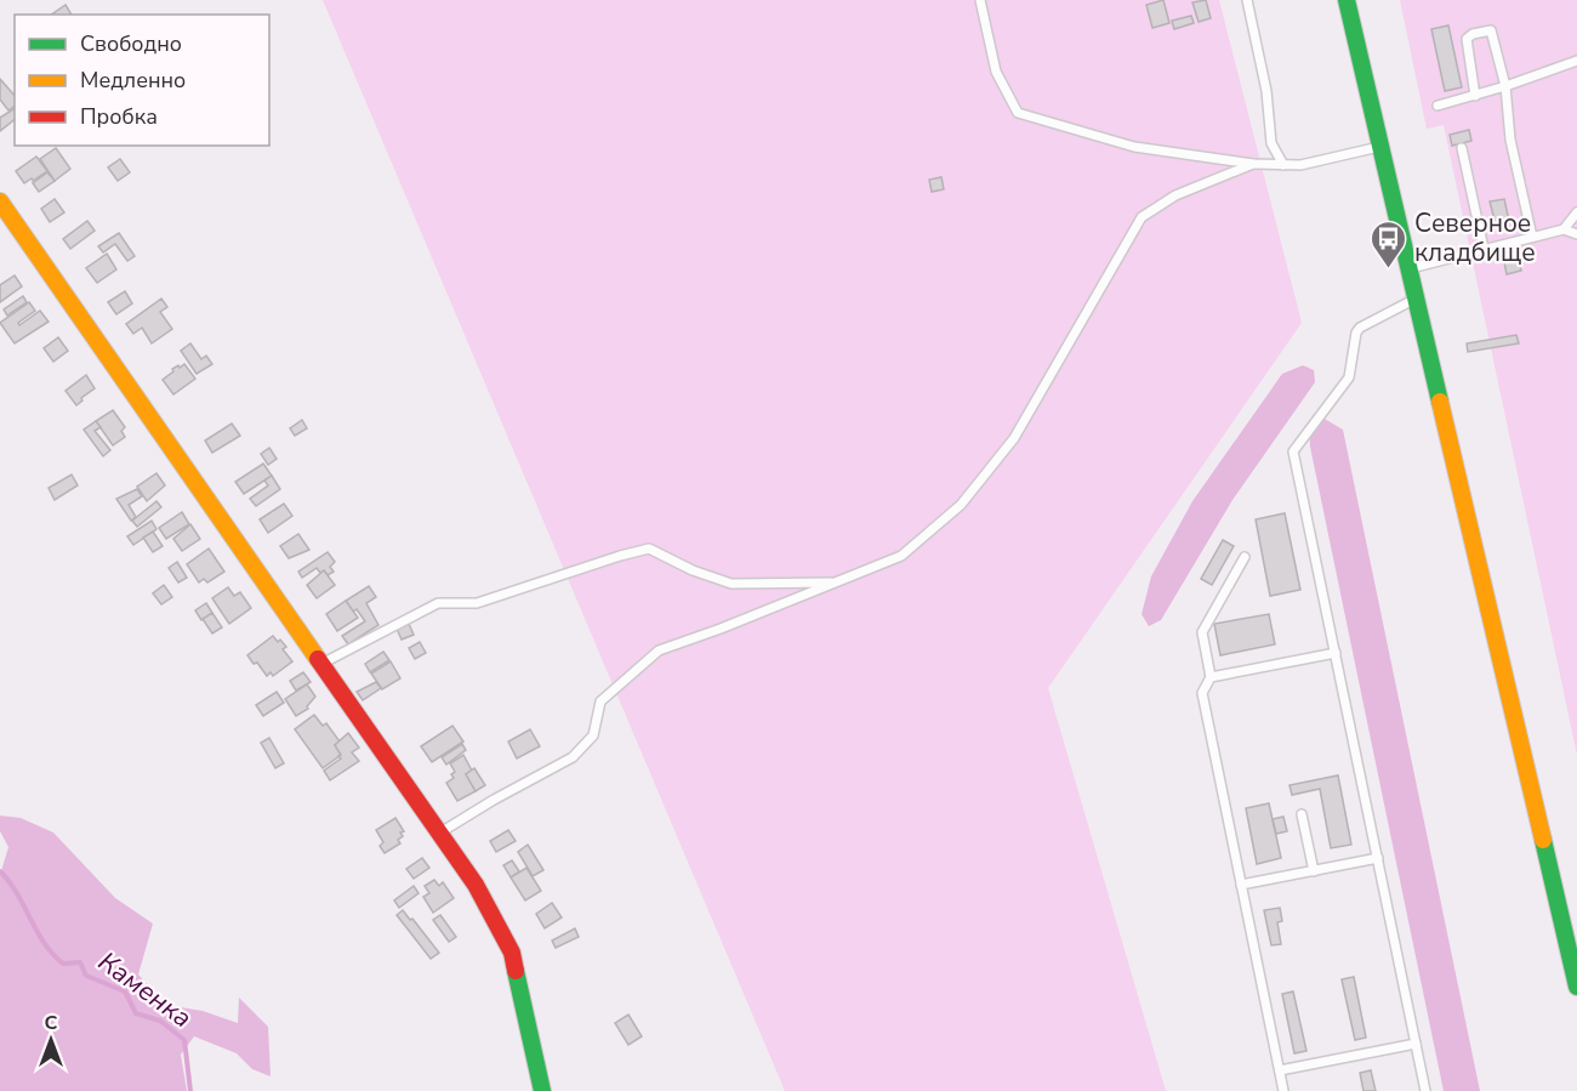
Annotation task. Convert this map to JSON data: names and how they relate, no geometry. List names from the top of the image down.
{
  "water": ["Каменка"],
  "places": {
    "bus stop": ["Северное кладбище"]
  },
  "legend": ["Свободно", "Медленно", "Пробка"],
  "north": "top"
}
